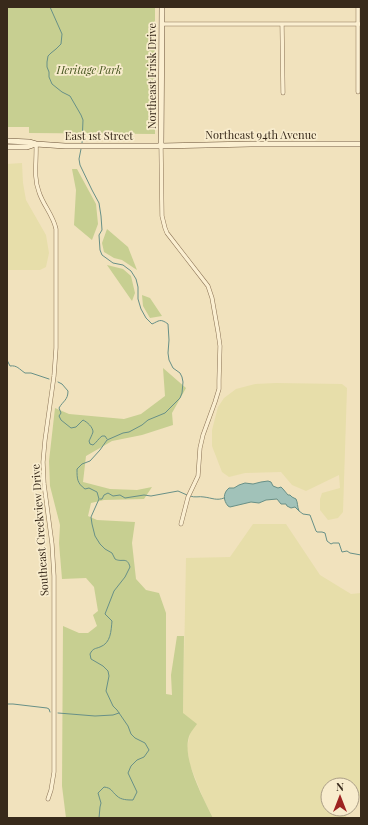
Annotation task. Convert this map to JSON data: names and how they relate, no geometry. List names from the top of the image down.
{
  "streets": {
    "main road": ["Northeast Frisk Drive", "Northeast 94th Avenue", "East 1st Street"],
    "street": ["Southeast Creekview Drive"]
  },
  "crossings": [
    ["Northeast Frisk Drive", "Northeast 94th Avenue"],
    ["Northeast Frisk Drive", "East 1st Street"],
    ["Northeast 94th Avenue", "East 1st Street"],
    ["East 1st Street", "Southeast Creekview Drive"]
  ],
  "parks": ["Heritage Park"],
  "north": "top"
}
